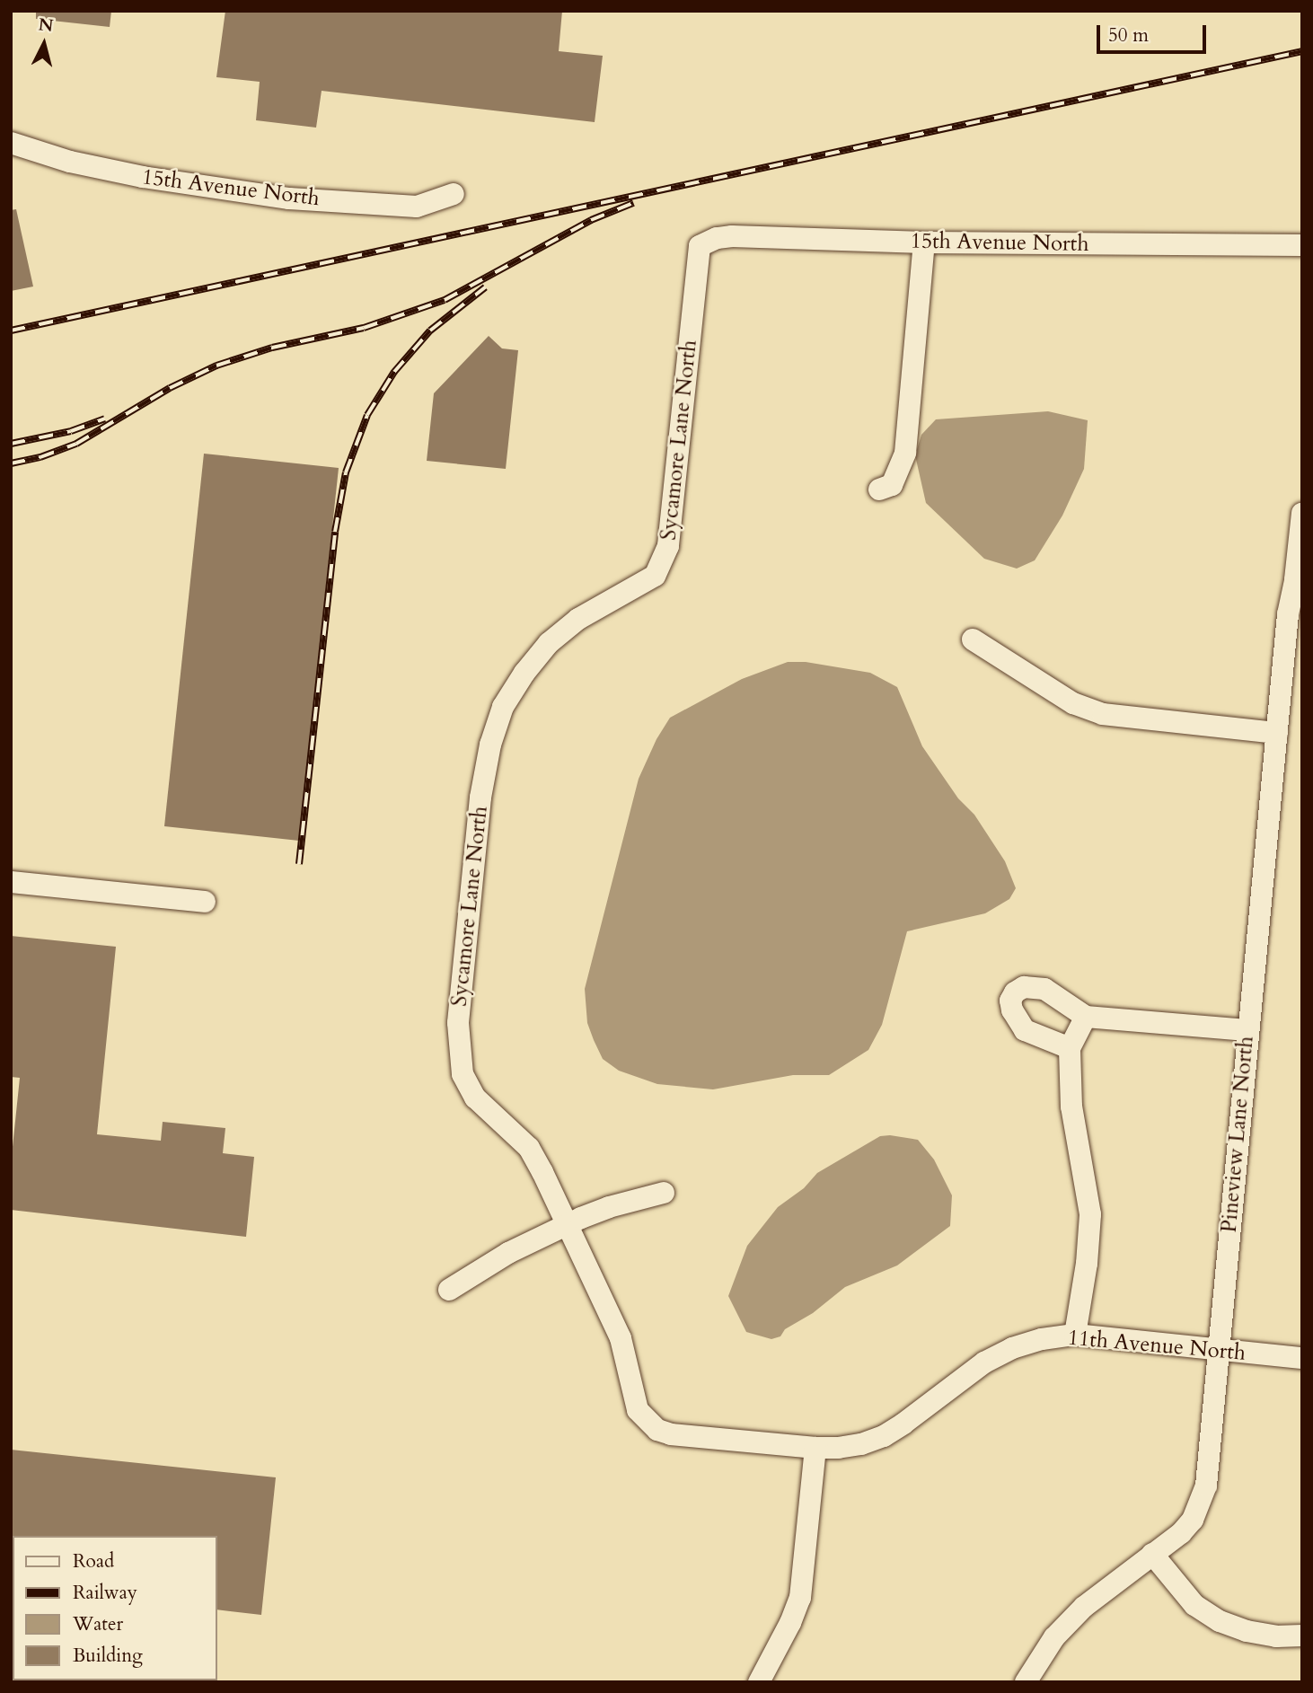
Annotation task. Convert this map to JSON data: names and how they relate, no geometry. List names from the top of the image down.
{
  "streets": {
    "street": [
      "15th Avenue North",
      "Sycamore Lane North",
      "Pineview Lane North",
      "11th Avenue North"
    ]
  },
  "crossings": [
    ["15th Avenue North", "Sycamore Lane North"],
    ["Sycamore Lane North", "11th Avenue North"],
    ["Pineview Lane North", "11th Avenue North"]
  ],
  "legend": [
    "Road",
    "Railway",
    "Water",
    "Building"
  ],
  "scale_bar": "50 m",
  "north": "top"
}
